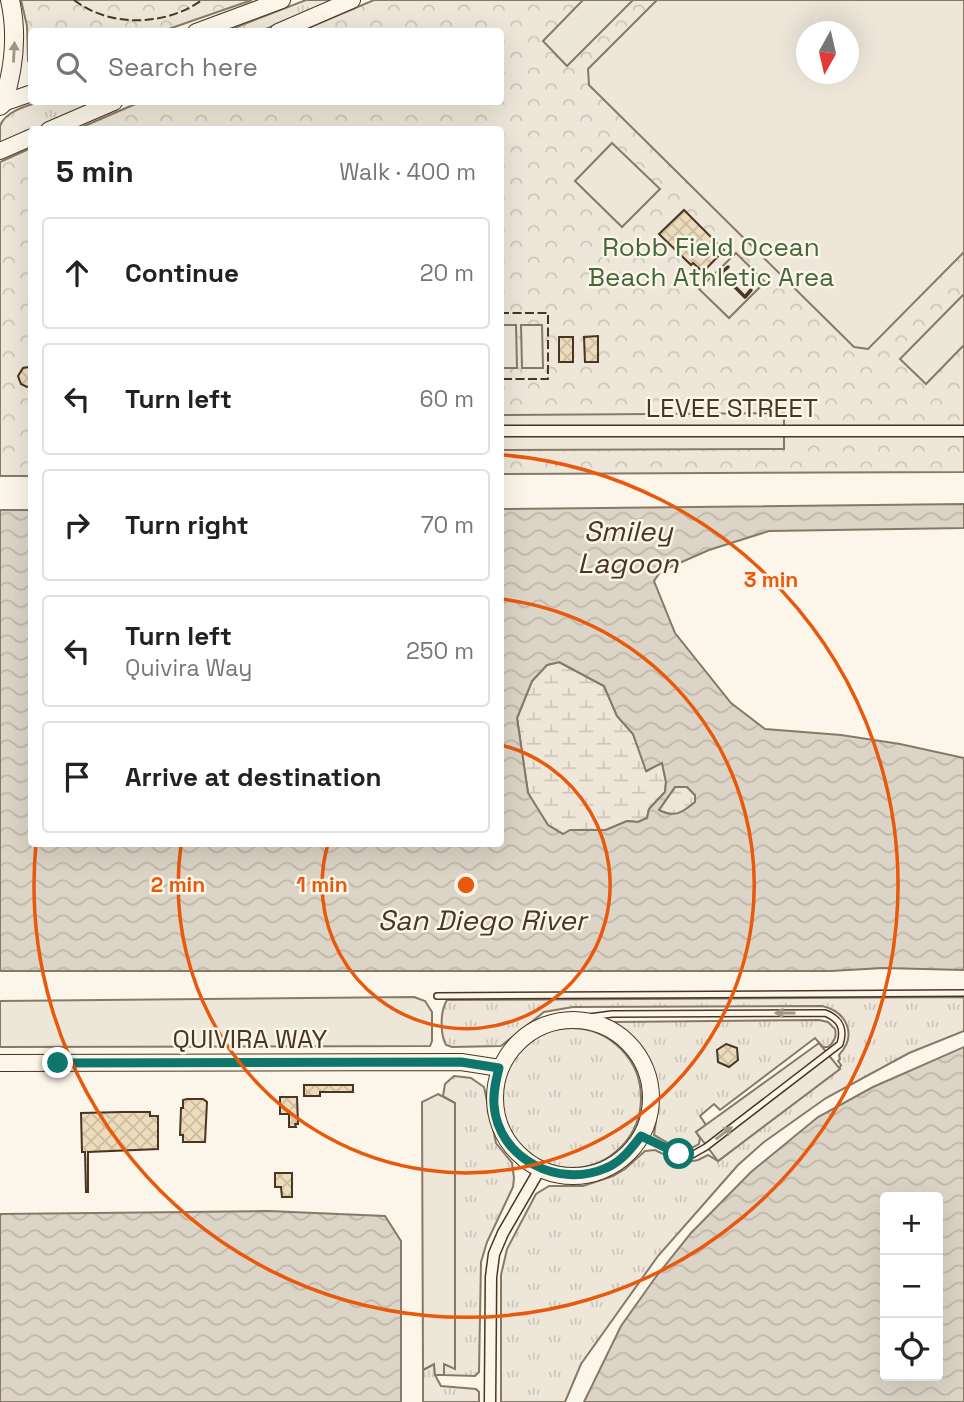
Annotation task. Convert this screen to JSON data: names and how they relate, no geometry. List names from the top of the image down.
{
  "streets": {
    "street": ["LEVEE STREET", "QUIVIRA WAY"]
  },
  "water": ["Smiley Lagoon", "San Diego River"],
  "parks": ["Robb Field Ocean Beach Athletic Area"],
  "north": "bottom",
  "page": {
    "search": "Search here",
    "heading": ["5 min", "Walk · 400 m"],
    "list": [
      ["Continue", "20 m"],
      ["Turn left", "60 m"],
      ["Turn right", "70 m"],
      ["Turn left", "Quivira Way", "250 m"],
      "Arrive at destination"
    ],
    "map_buttons": ["+", "−"]
  },
  "rings": ["3 min", "2 min", "1 min"]
}
